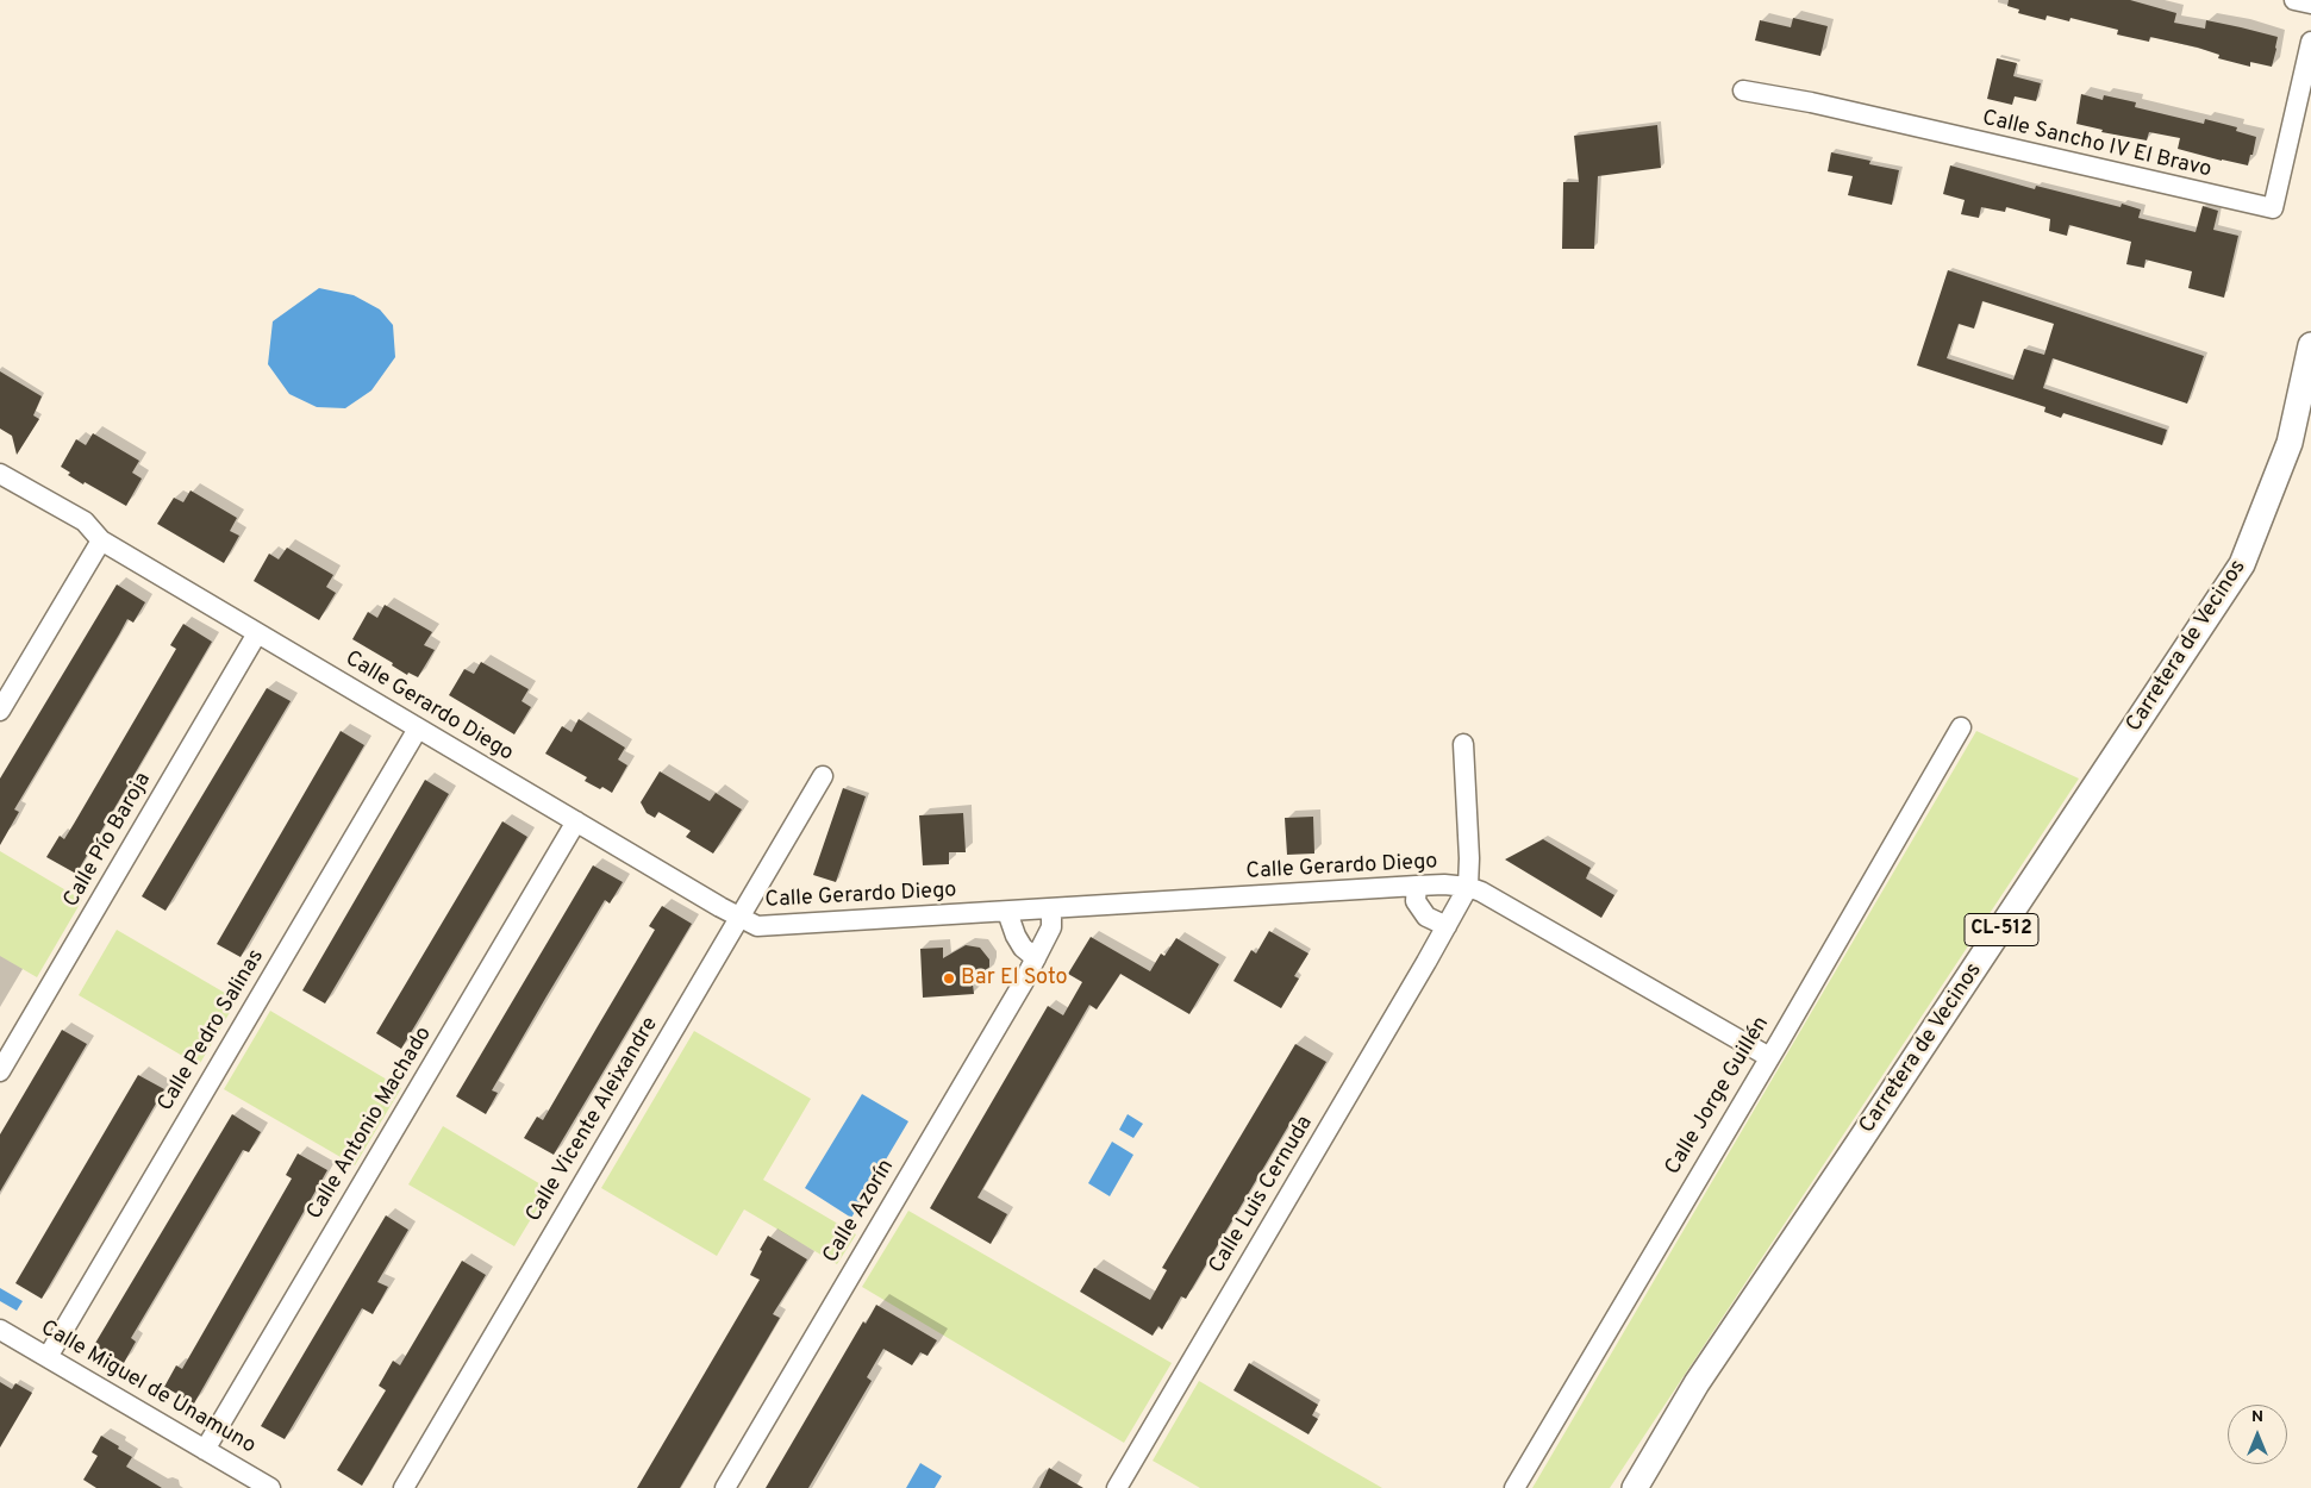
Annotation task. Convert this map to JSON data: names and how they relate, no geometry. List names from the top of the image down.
{
  "streets": {
    "main road": ["Carretera de Vecinos", "CL-512"],
    "street": [
      "Calle Sancho IV El Bravo",
      "Calle Gerardo Diego",
      "Calle Pío Baroja",
      "Calle Pedro Salinas",
      "Calle Jorge Guillén",
      "Calle Vicente Aleixandre",
      "Calle Antonio Machado",
      "Calle Luis Cernuda",
      "Calle Azorín",
      "Calle Miguel de Unamuno"
    ]
  },
  "crossings": [
    ["Calle Gerardo Diego", "Calle Pío Baroja"],
    ["Calle Gerardo Diego", "Calle Pedro Salinas"],
    ["Calle Gerardo Diego", "Calle Jorge Guillén"],
    ["Calle Gerardo Diego", "Calle Vicente Aleixandre"],
    ["Calle Gerardo Diego", "Calle Antonio Machado"],
    ["Calle Gerardo Diego", "Calle Luis Cernuda"],
    ["Calle Gerardo Diego", "Calle Azorín"],
    ["Calle Pedro Salinas", "Calle Miguel de Unamuno"],
    ["Calle Antonio Machado", "Calle Miguel de Unamuno"]
  ],
  "places": ["Bar El Soto"],
  "north": "top"
}
